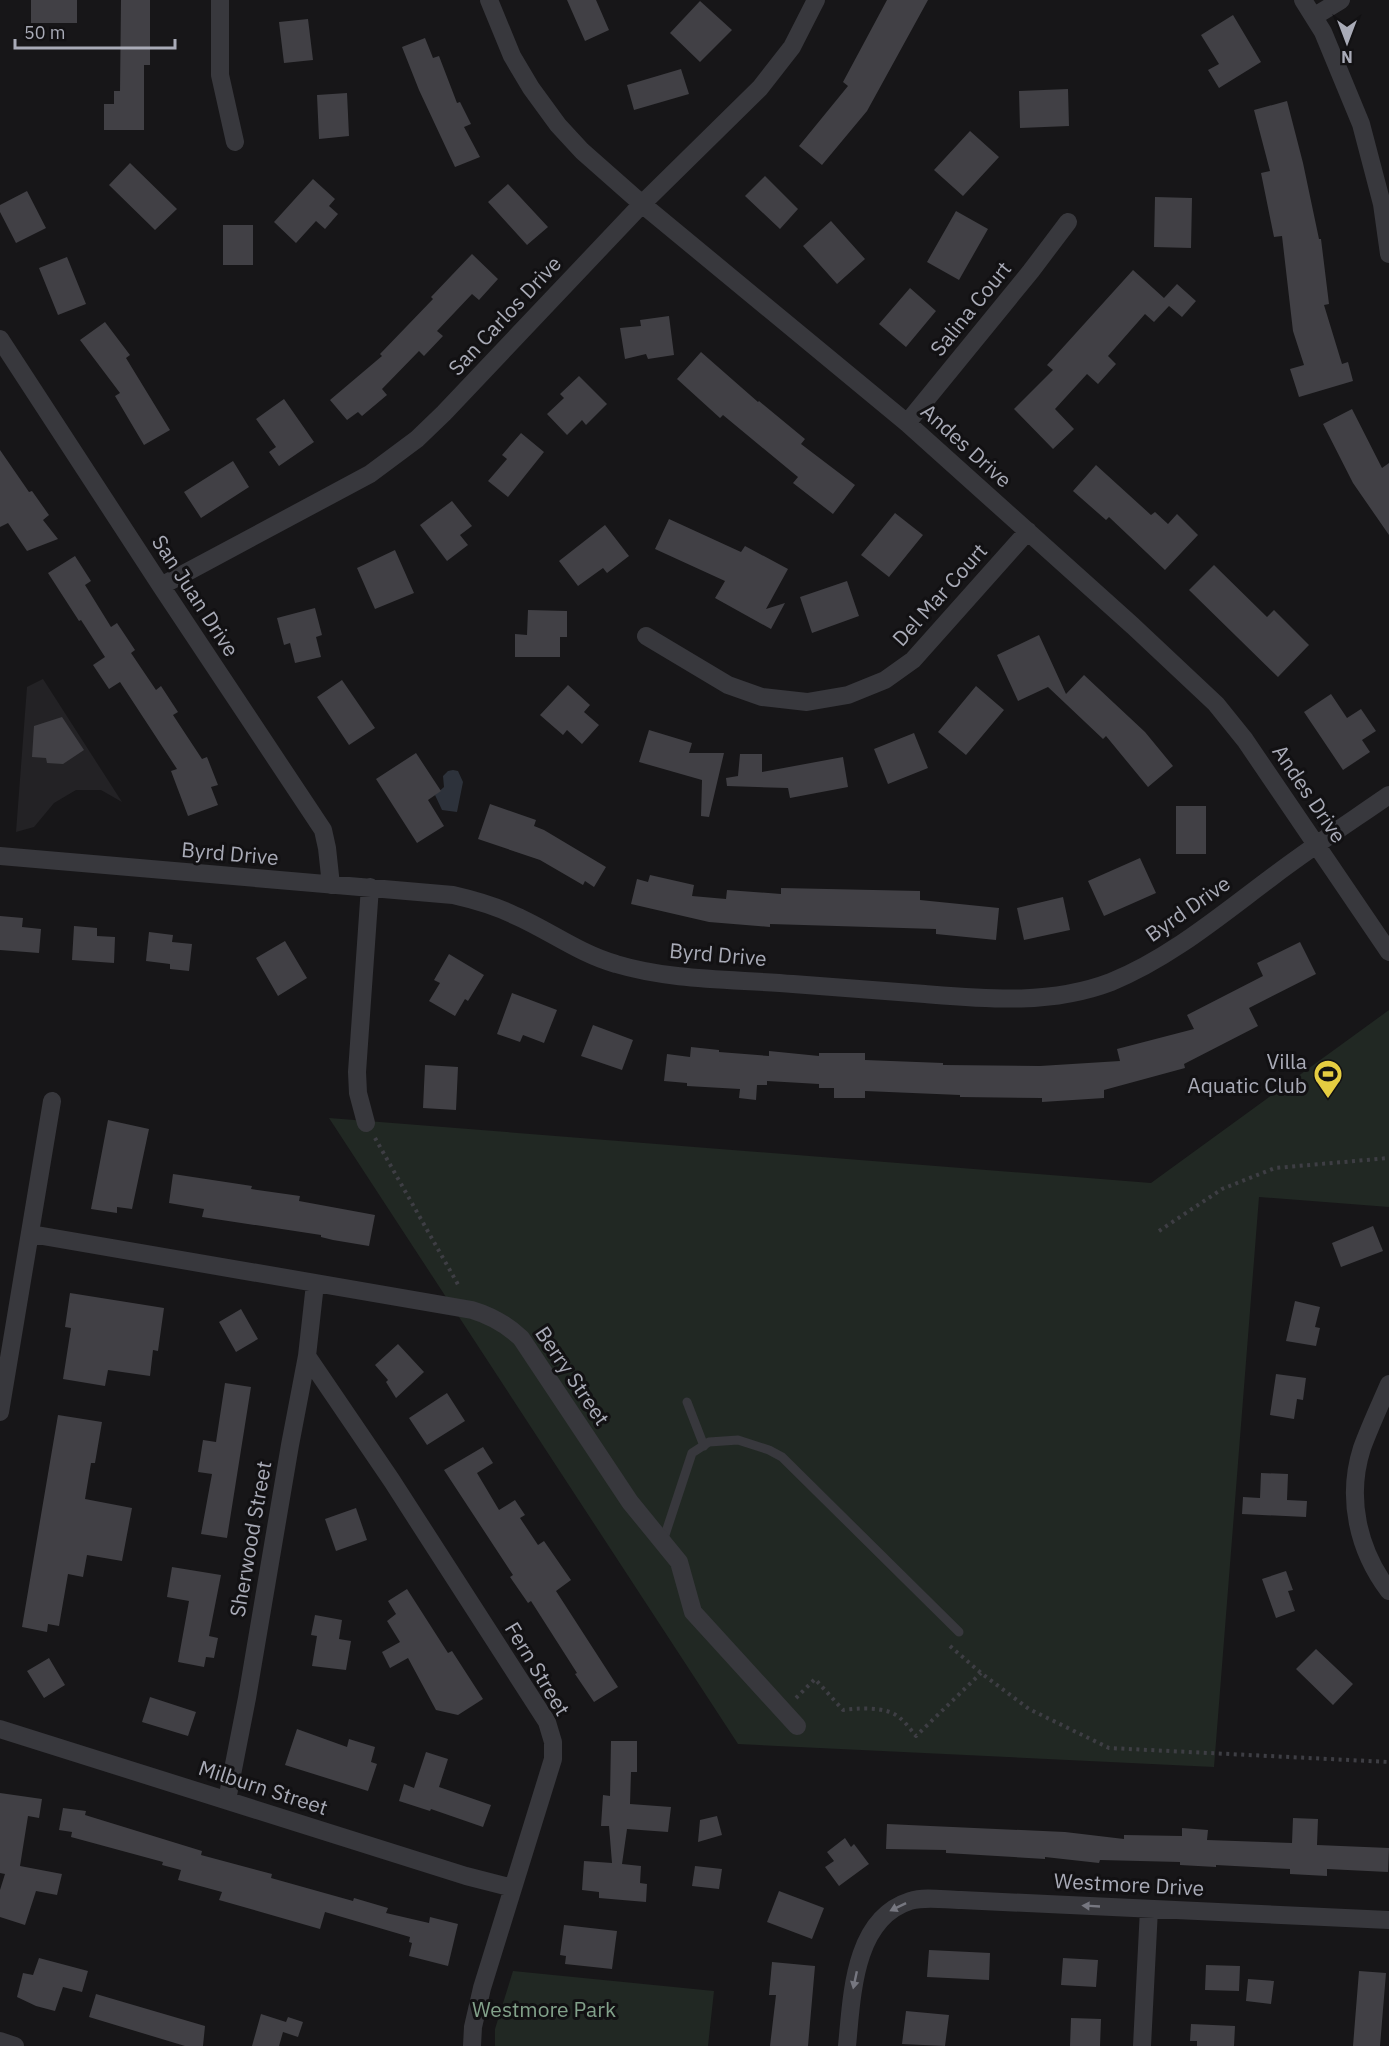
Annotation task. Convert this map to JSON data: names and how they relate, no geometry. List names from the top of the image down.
{
  "streets": {
    "street": [
      "Salina Court",
      "San Carlos Drive",
      "Andes Drive",
      "Del Mar Court",
      "San Juan Drive",
      "Byrd Drive",
      "Berry Street",
      "Sherwood Street",
      "Fern Street",
      "Milburn Street",
      "Westmore Drive"
    ]
  },
  "crossings": [
    ["Salina Court", "Andes Drive"],
    ["San Carlos Drive", "Andes Drive"],
    ["San Carlos Drive", "San Juan Drive"],
    ["Andes Drive", "Del Mar Court"],
    ["Andes Drive", "Byrd Drive"],
    ["San Juan Drive", "Byrd Drive"],
    ["Berry Street", "Sherwood Street"],
    ["Sherwood Street", "Fern Street"],
    ["Sherwood Street", "Milburn Street"],
    ["Fern Street", "Milburn Street"]
  ],
  "one_way": ["Westmore Drive"],
  "parks": ["Westmore Park"],
  "places": {
    "sports": ["Villa Aquatic Club"]
  },
  "scale_bar": "50 m",
  "north": "bottom"
}
